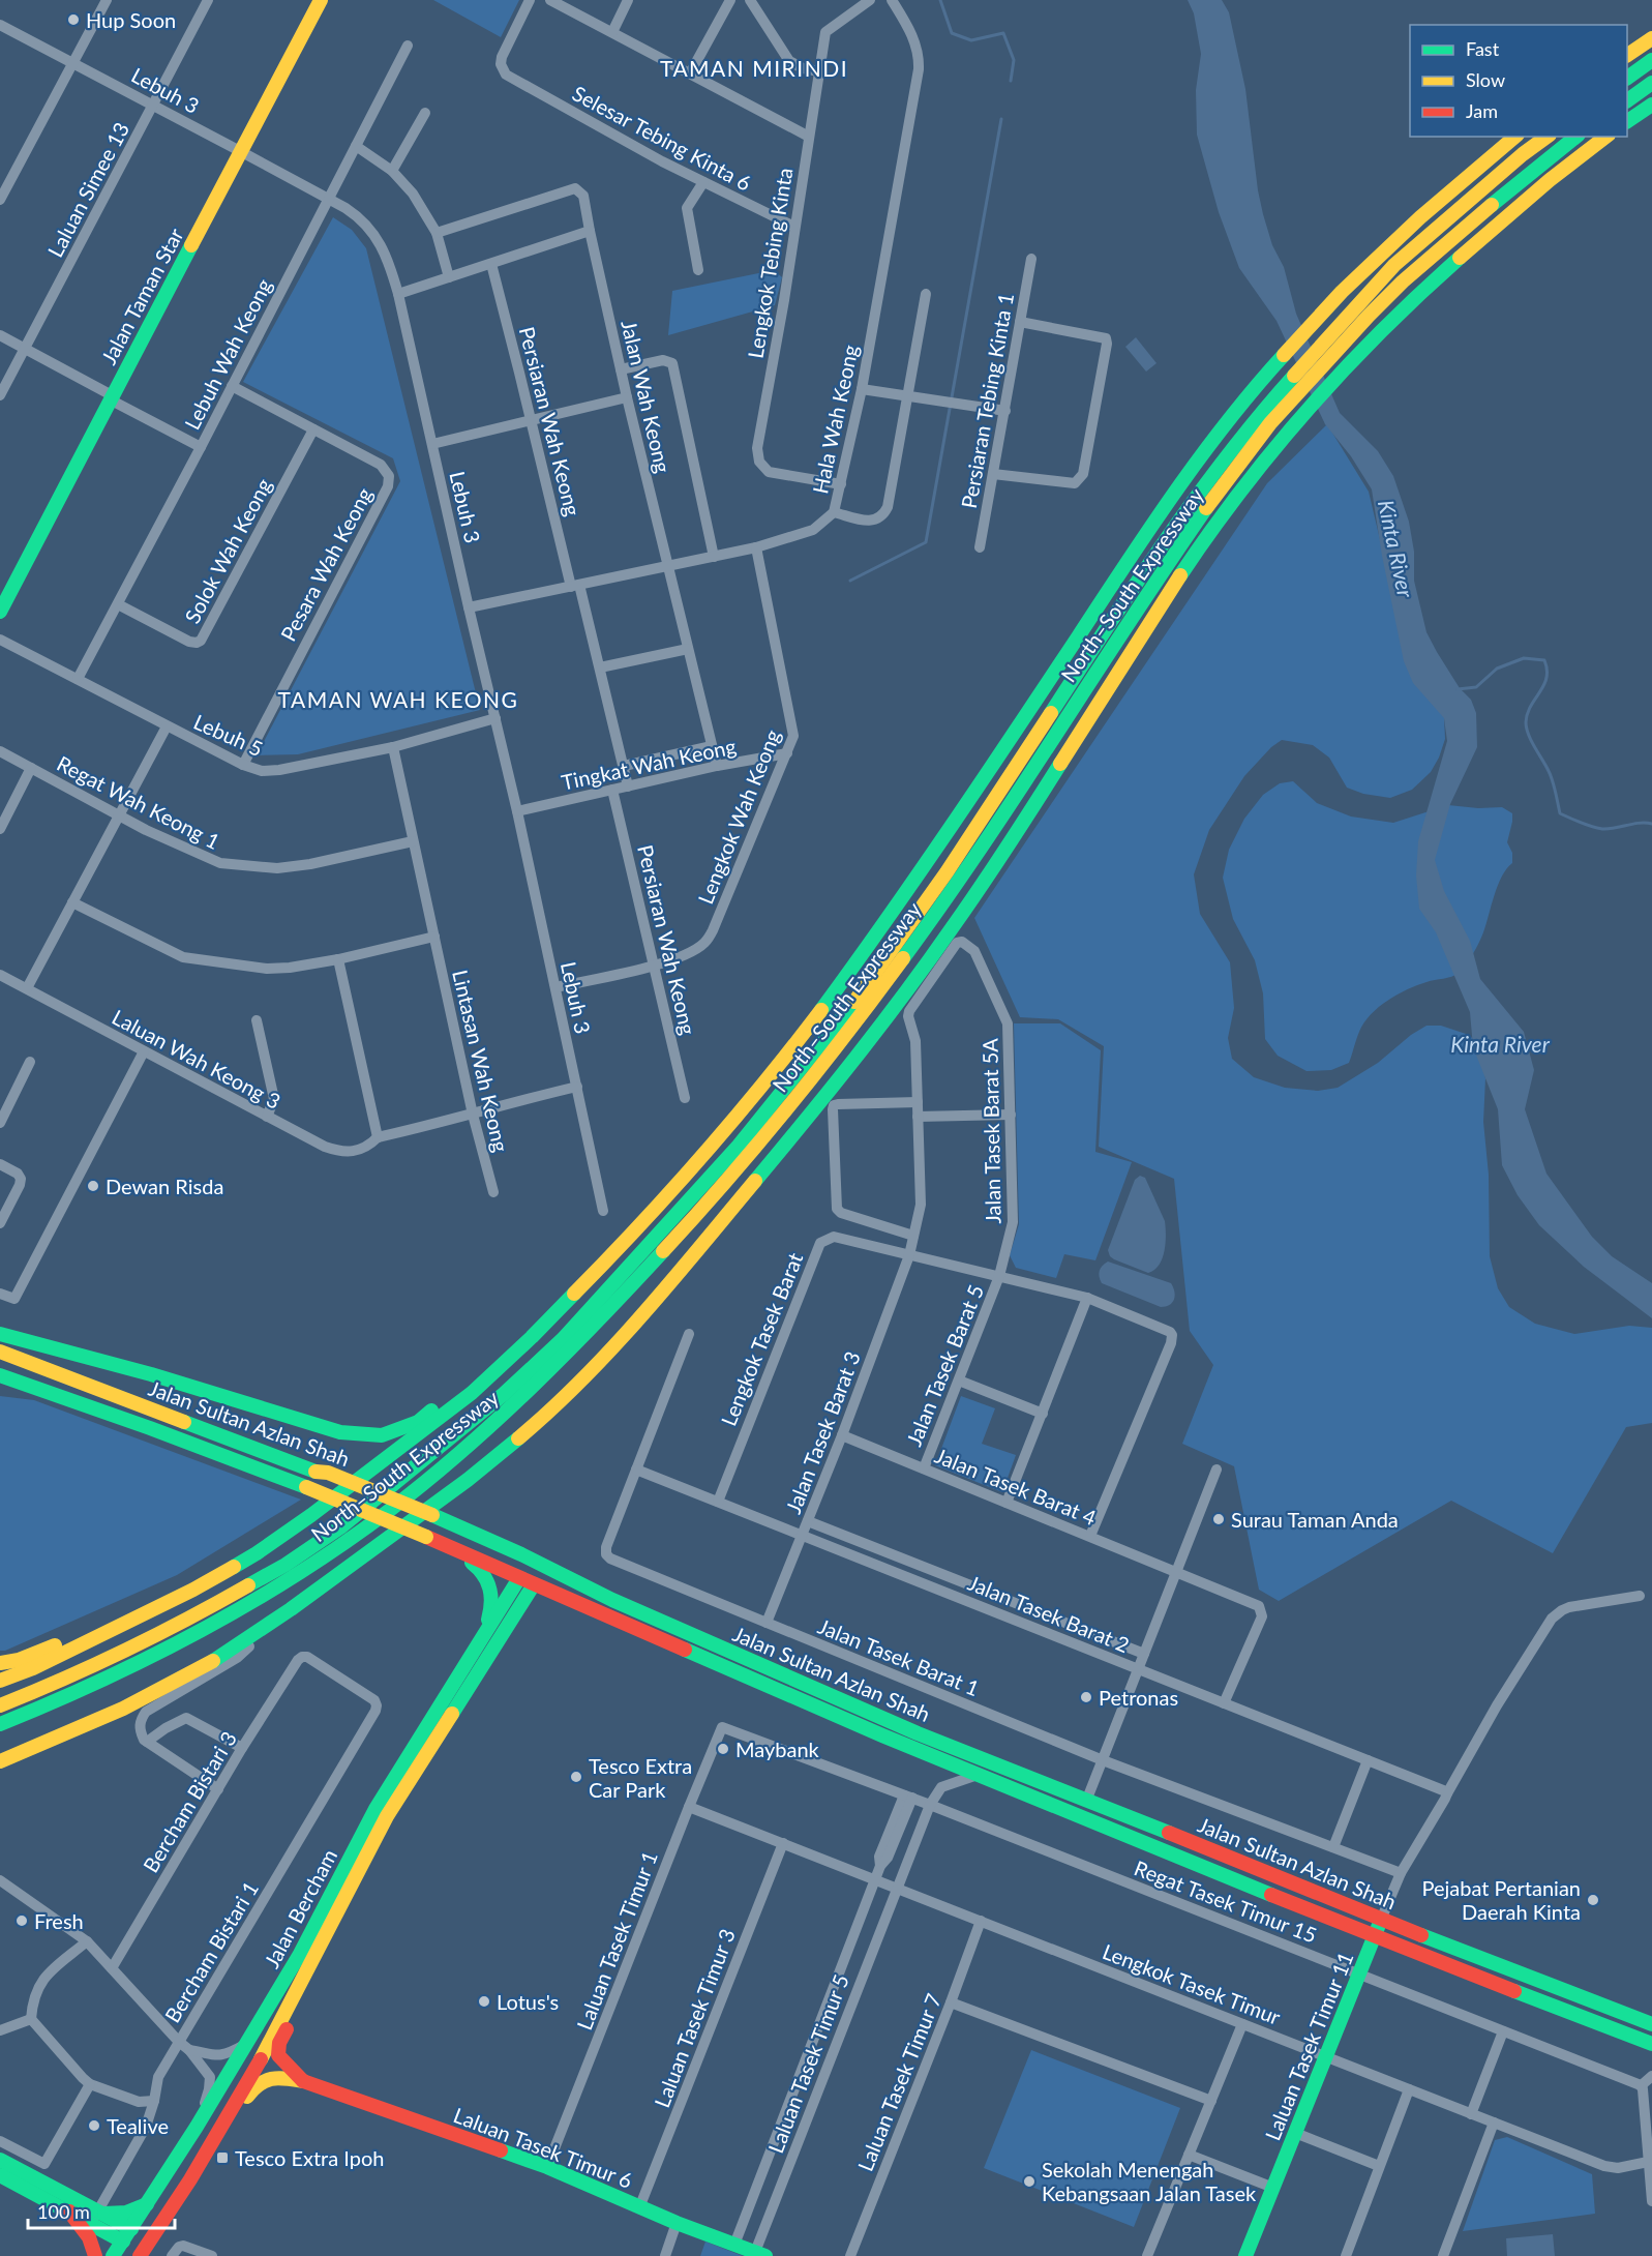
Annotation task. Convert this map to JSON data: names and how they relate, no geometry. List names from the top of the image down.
{
  "streets": {
    "main road": [
      "Jalan Taman Star",
      "North–South Expressway",
      "Jalan Sultan Azlan Shah",
      "Jalan Bercham",
      "Laluan Tasek Timur 11",
      "Laluan Tasek Timur 6"
    ],
    "street": [
      "Lebuh 3",
      "Selesar Tebing Kinta 6",
      "Laluan Simee 13",
      "Lengkok Tebing Kinta",
      "Lebuh Wah Keong",
      "Jalan Wah Keong",
      "Persiaran Tebing Kinta 1",
      "Hala Wah Keong",
      "Persiaran Wah Keong",
      "Solok Wah Keong",
      "Pesara Wah Keong",
      "Lebuh 5",
      "Tingkat Wah Keong",
      "Regat Wah Keong 1",
      "Lengkok Wah Keong",
      "Laluan Wah Keong 3",
      "Lintasan Wah Keong",
      "Jalan Tasek Barat 5A",
      "Lengkok Tasek Barat",
      "Jalan Tasek Barat 5",
      "Jalan Tasek Barat 3",
      "Jalan Tasek Barat 4",
      "Jalan Tasek Barat 2",
      "Jalan Tasek Barat 1",
      "Bercham Bistari 3",
      "Regat Tasek Timur 15",
      "Laluan Tasek Timur 1",
      "Bercham Bistari 1",
      "Lengkok Tasek Timur",
      "Laluan Tasek Timur 3",
      "Laluan Tasek Timur 5",
      "Laluan Tasek Timur 7"
    ]
  },
  "crossings": [
    ["Lebuh 3", "Laluan Simee 13"],
    ["Lebuh 3", "Jalan Taman Star"],
    ["Lebuh 3", "Lebuh Wah Keong"],
    ["Lebuh 3", "Hala Wah Keong"],
    ["Lebuh 3", "Lebuh 5"],
    ["Lebuh 3", "Tingkat Wah Keong"],
    ["Lebuh 3", "Lengkok Wah Keong"],
    ["Lebuh 3", "Laluan Wah Keong 3"],
    ["Selesar Tebing Kinta 6", "Lengkok Tebing Kinta"],
    ["Lengkok Tebing Kinta", "Hala Wah Keong"],
    ["Lebuh Wah Keong", "Solok Wah Keong"],
    ["Lebuh Wah Keong", "Pesara Wah Keong"],
    ["Lebuh Wah Keong", "Lebuh 5"],
    ["Jalan Wah Keong", "Hala Wah Keong"],
    ["Jalan Wah Keong", "Tingkat Wah Keong"],
    ["Hala Wah Keong", "Persiaran Wah Keong"],
    ["Hala Wah Keong", "Lengkok Wah Keong"],
    ["Persiaran Wah Keong", "Tingkat Wah Keong"],
    ["Persiaran Wah Keong", "Lengkok Wah Keong"],
    ["Solok Wah Keong", "Pesara Wah Keong"],
    ["Pesara Wah Keong", "Lebuh 5"],
    ["Lebuh 5", "Lintasan Wah Keong"],
    ["Tingkat Wah Keong", "Lengkok Wah Keong"],
    ["Regat Wah Keong 1", "Lintasan Wah Keong"],
    ["Laluan Wah Keong 3", "Lintasan Wah Keong"],
    ["Jalan Tasek Barat 5A", "Lengkok Tasek Barat"],
    ["Jalan Tasek Barat 5A", "Jalan Tasek Barat 5"],
    ["Jalan Tasek Barat 5A", "Jalan Tasek Barat 3"],
    ["Lengkok Tasek Barat", "Jalan Tasek Barat 5"],
    ["Lengkok Tasek Barat", "Jalan Tasek Barat 3"],
    ["Lengkok Tasek Barat", "Jalan Tasek Barat 4"],
    ["Lengkok Tasek Barat", "Jalan Tasek Barat 2"],
    ["Jalan Tasek Barat 5", "Jalan Tasek Barat 4"],
    ["Jalan Sultan Azlan Shah", "Jalan Bercham"],
    ["Jalan Sultan Azlan Shah", "Laluan Tasek Timur 11"],
    ["Jalan Tasek Barat 3", "Jalan Tasek Barat 4"],
    ["Jalan Tasek Barat 3", "Jalan Tasek Barat 2"],
    ["Jalan Tasek Barat 3", "Jalan Tasek Barat 1"],
    ["Jalan Tasek Barat 4", "Jalan Tasek Barat 2"],
    ["Jalan Tasek Barat 2", "Jalan Tasek Barat 1"],
    ["Bercham Bistari 3", "Bercham Bistari 1"],
    ["Regat Tasek Timur 15", "Laluan Tasek Timur 1"],
    ["Regat Tasek Timur 15", "Laluan Tasek Timur 11"],
    ["Laluan Tasek Timur 1", "Lengkok Tasek Timur"],
    ["Laluan Tasek Timur 1", "Laluan Tasek Timur 6"],
    ["Lengkok Tasek Timur", "Laluan Tasek Timur 3"],
    ["Lengkok Tasek Timur", "Laluan Tasek Timur 11"],
    ["Lengkok Tasek Timur", "Laluan Tasek Timur 5"],
    ["Lengkok Tasek Timur", "Laluan Tasek Timur 7"],
    ["Laluan Tasek Timur 3", "Laluan Tasek Timur 6"],
    ["Laluan Tasek Timur 5", "Laluan Tasek Timur 6"]
  ],
  "districts": ["TAMAN MIRINDI", "TAMAN WAH KEONG"],
  "water": ["Kinta River"],
  "places": {
    "other": [
      "Hup Soon",
      "Dewan Risda",
      "Surau Taman Anda",
      "Petronas",
      "Maybank",
      "Tesco Extra Car Park",
      "Pejabat Pertanian Daerah Kinta",
      "Fresh",
      "Lotus's",
      "Tealive",
      "Sekolah Menengah Kebangsaan Jalan Tasek"
    ],
    "transit": ["Tesco Extra Ipoh"]
  },
  "legend": ["Fast", "Slow", "Jam"],
  "scale_bar": "100 m"
}
